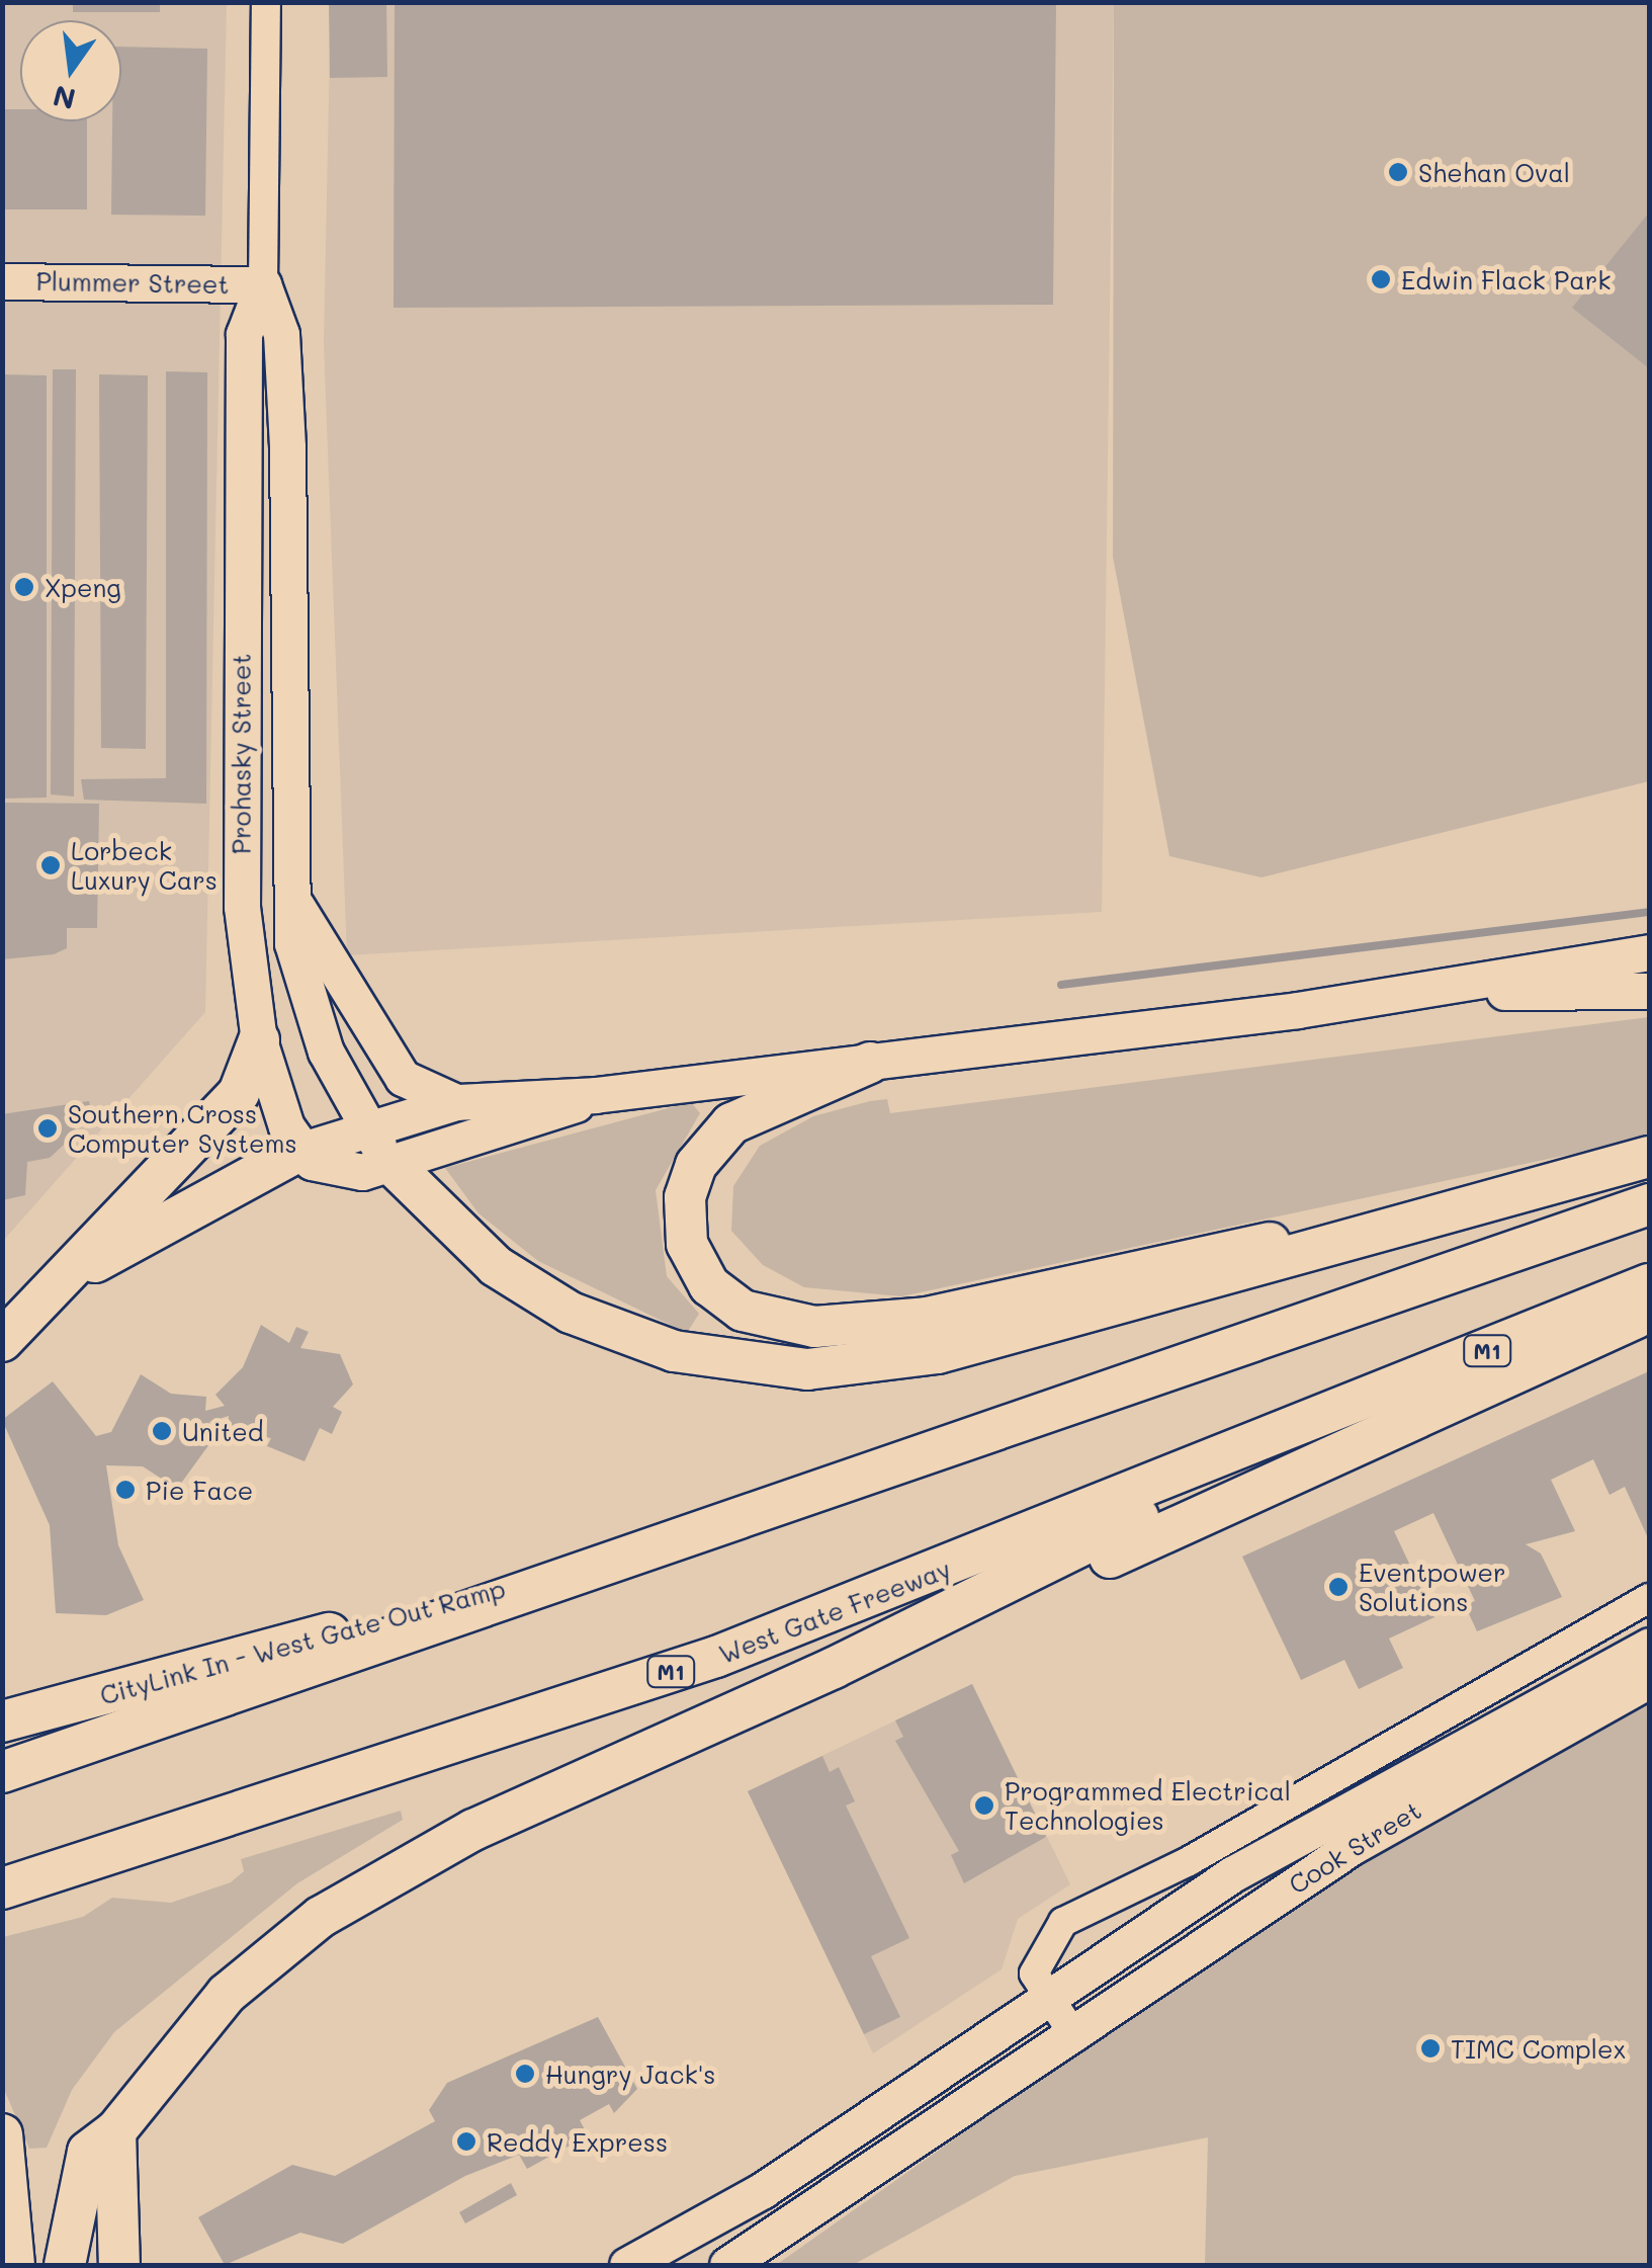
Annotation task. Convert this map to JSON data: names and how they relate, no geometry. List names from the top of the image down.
{
  "streets": {
    "highway": ["M1", "West Gate Freeway", "CityLink In - West Gate Out Ramp"],
    "main road": ["Plummer Street", "Prohasky Street", "Cook Street"]
  },
  "crossings": [
    ["Plummer Street", "Prohasky Street"]
  ],
  "places": [
    "Shehan Oval",
    "Edwin Flack Park",
    "Xpeng",
    "Lorbeck Luxury Cars",
    "Southern Cross Computer Systems",
    "United",
    "Pie Face",
    "Eventpower Solutions",
    "Programmed Electrical Technologies",
    "TIMC Complex",
    "Hungry Jack's",
    "Reddy Express"
  ],
  "north": "bottom"
}
